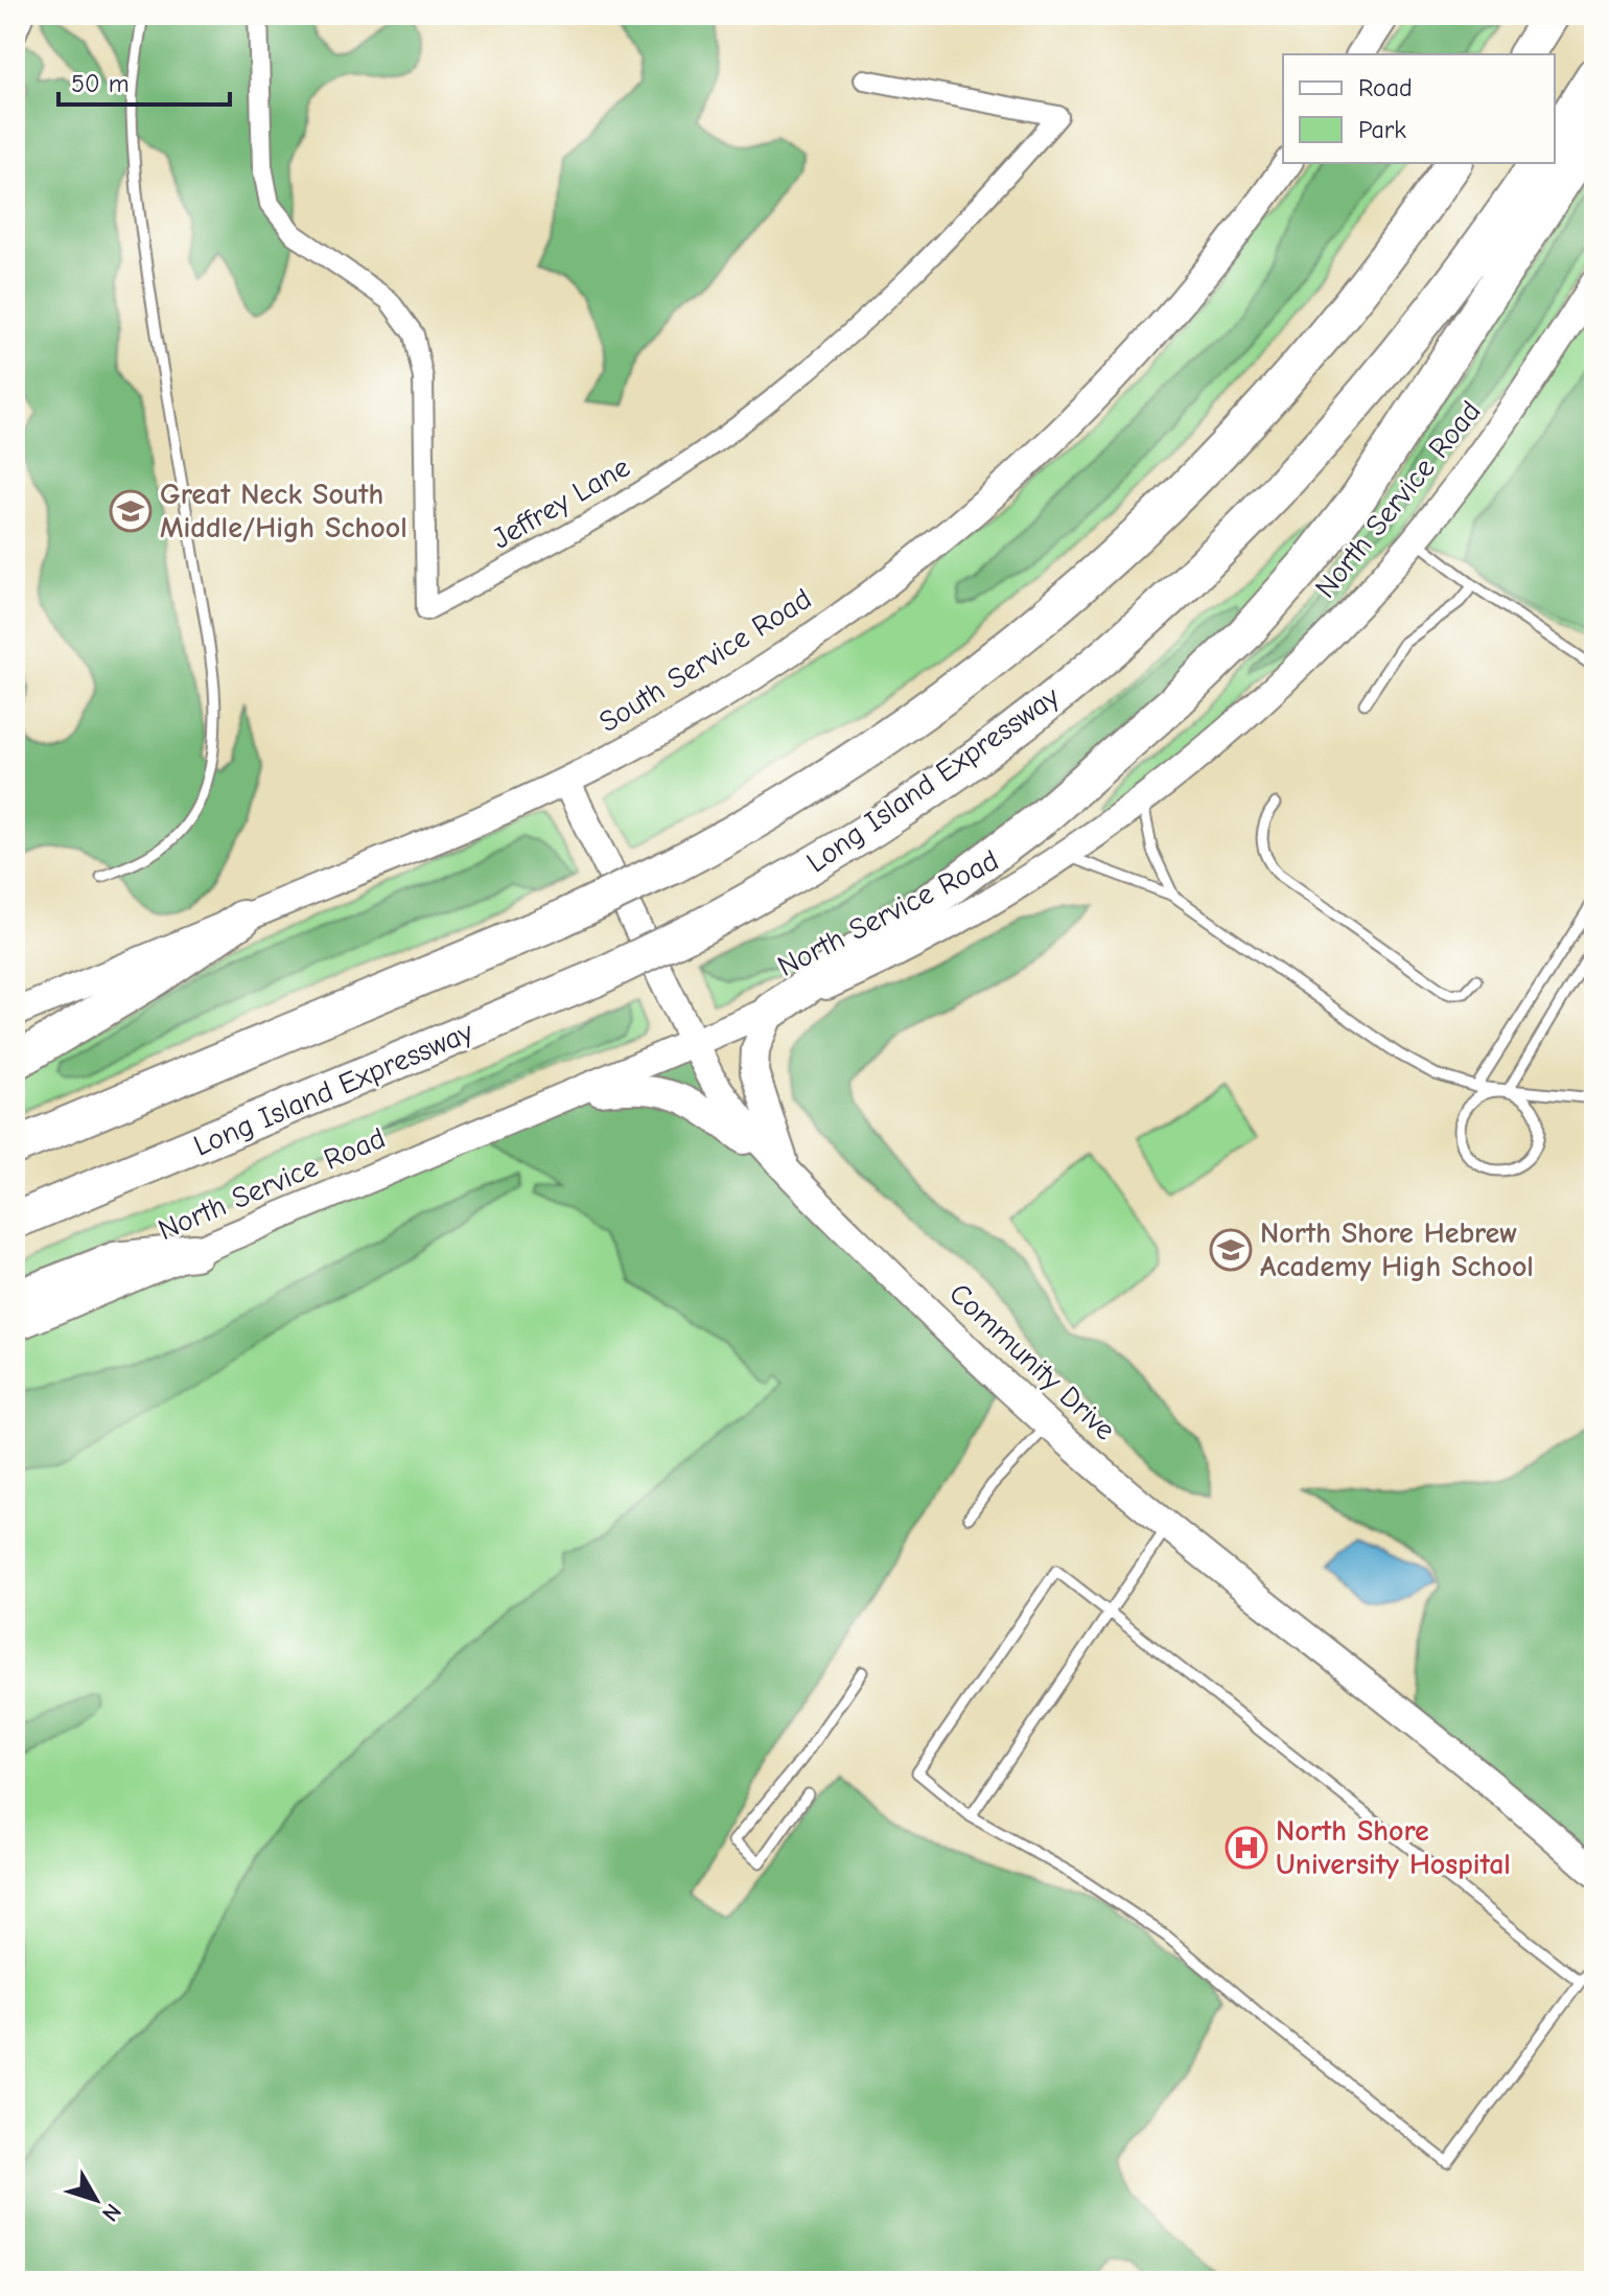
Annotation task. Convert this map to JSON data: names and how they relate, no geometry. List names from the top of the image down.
{
  "streets": {
    "highway": ["Long Island Expressway"],
    "main road": ["North Service Road", "South Service Road", "Community Drive"],
    "street": ["Jeffrey Lane"]
  },
  "crossings": [
    ["North Service Road", "Community Drive"],
    ["South Service Road", "Community Drive"]
  ],
  "places": {
    "school or university": ["Great Neck South Middle/High School", "North Shore Hebrew Academy High School"],
    "hospital": ["North Shore University Hospital"]
  },
  "legend": ["Road", "Park"],
  "scale_bar": "50 m",
  "north": "bottom right"
}
